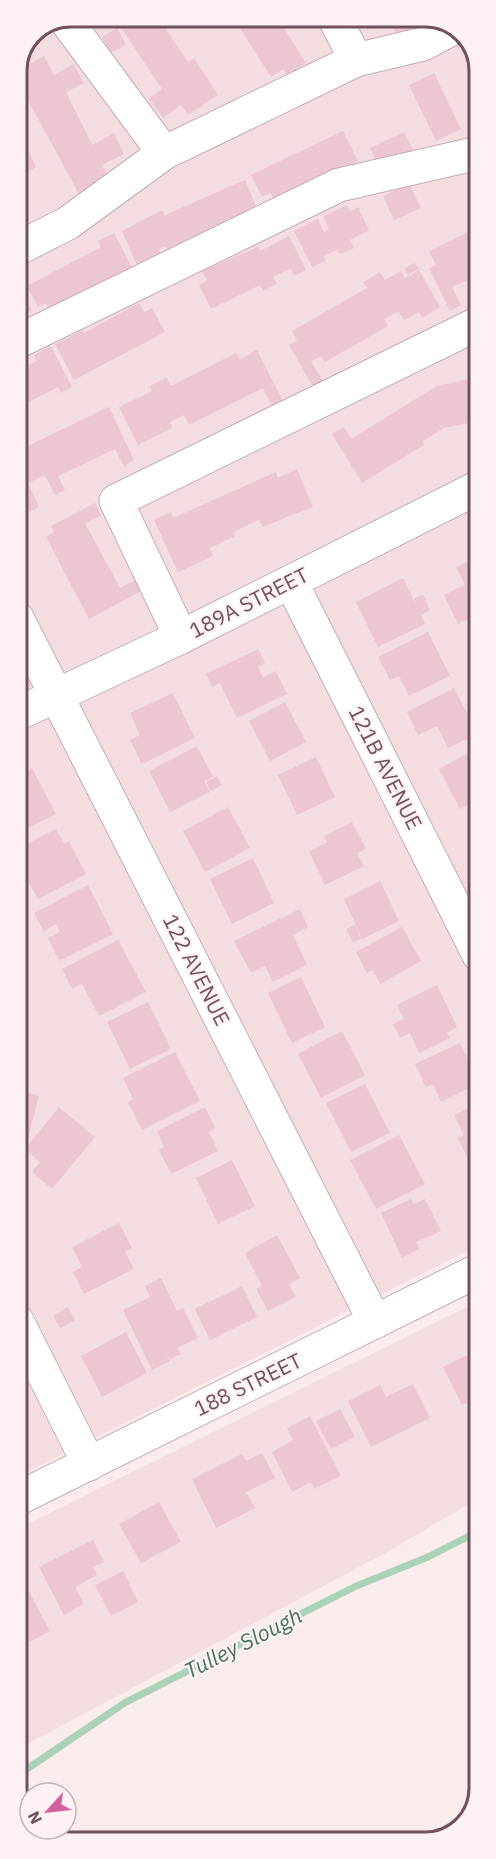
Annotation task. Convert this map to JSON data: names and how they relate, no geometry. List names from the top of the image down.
{
  "streets": {
    "street": [
      "189A STREET",
      "121B AVENUE",
      "122 AVENUE",
      "188 STREET"
    ]
  },
  "crossings": [
    ["189A STREET", "121B AVENUE"],
    ["189A STREET", "122 AVENUE"],
    ["122 AVENUE", "188 STREET"]
  ],
  "water": ["Tulley Slough"],
  "north": "bottom left"
}
